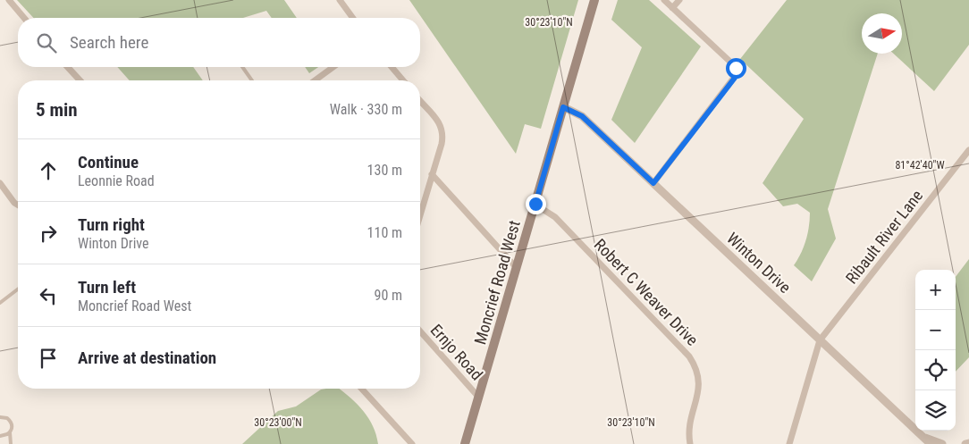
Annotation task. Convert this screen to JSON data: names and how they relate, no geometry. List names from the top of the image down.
{
  "streets": {
    "main road": ["Moncrief Road West"],
    "street": [
      "Ribault River Lane",
      "Winton Drive",
      "Robert C Weaver Drive",
      "Ernjo Road"
    ]
  },
  "crossings": [
    ["Ribault River Lane", "Winton Drive"],
    ["Winton Drive", "Moncrief Road West"],
    ["Moncrief Road West", "Robert C Weaver Drive"],
    ["Moncrief Road West", "Ernjo Road"]
  ],
  "north": "right",
  "page": {
    "search": "Search here",
    "heading": ["5 min", "Walk · 330 m"],
    "list": [
      ["Continue", "Leonnie Road", "130 m"],
      ["Turn right", "Winton Drive", "110 m"],
      ["Turn left", "Moncrief Road West", "90 m"],
      "Arrive at destination"
    ],
    "map_buttons": ["+", "−"]
  },
  "coordinates": ["30°23'10\"N", "81°42'40\"W", "30°23'00\"N"]
}
